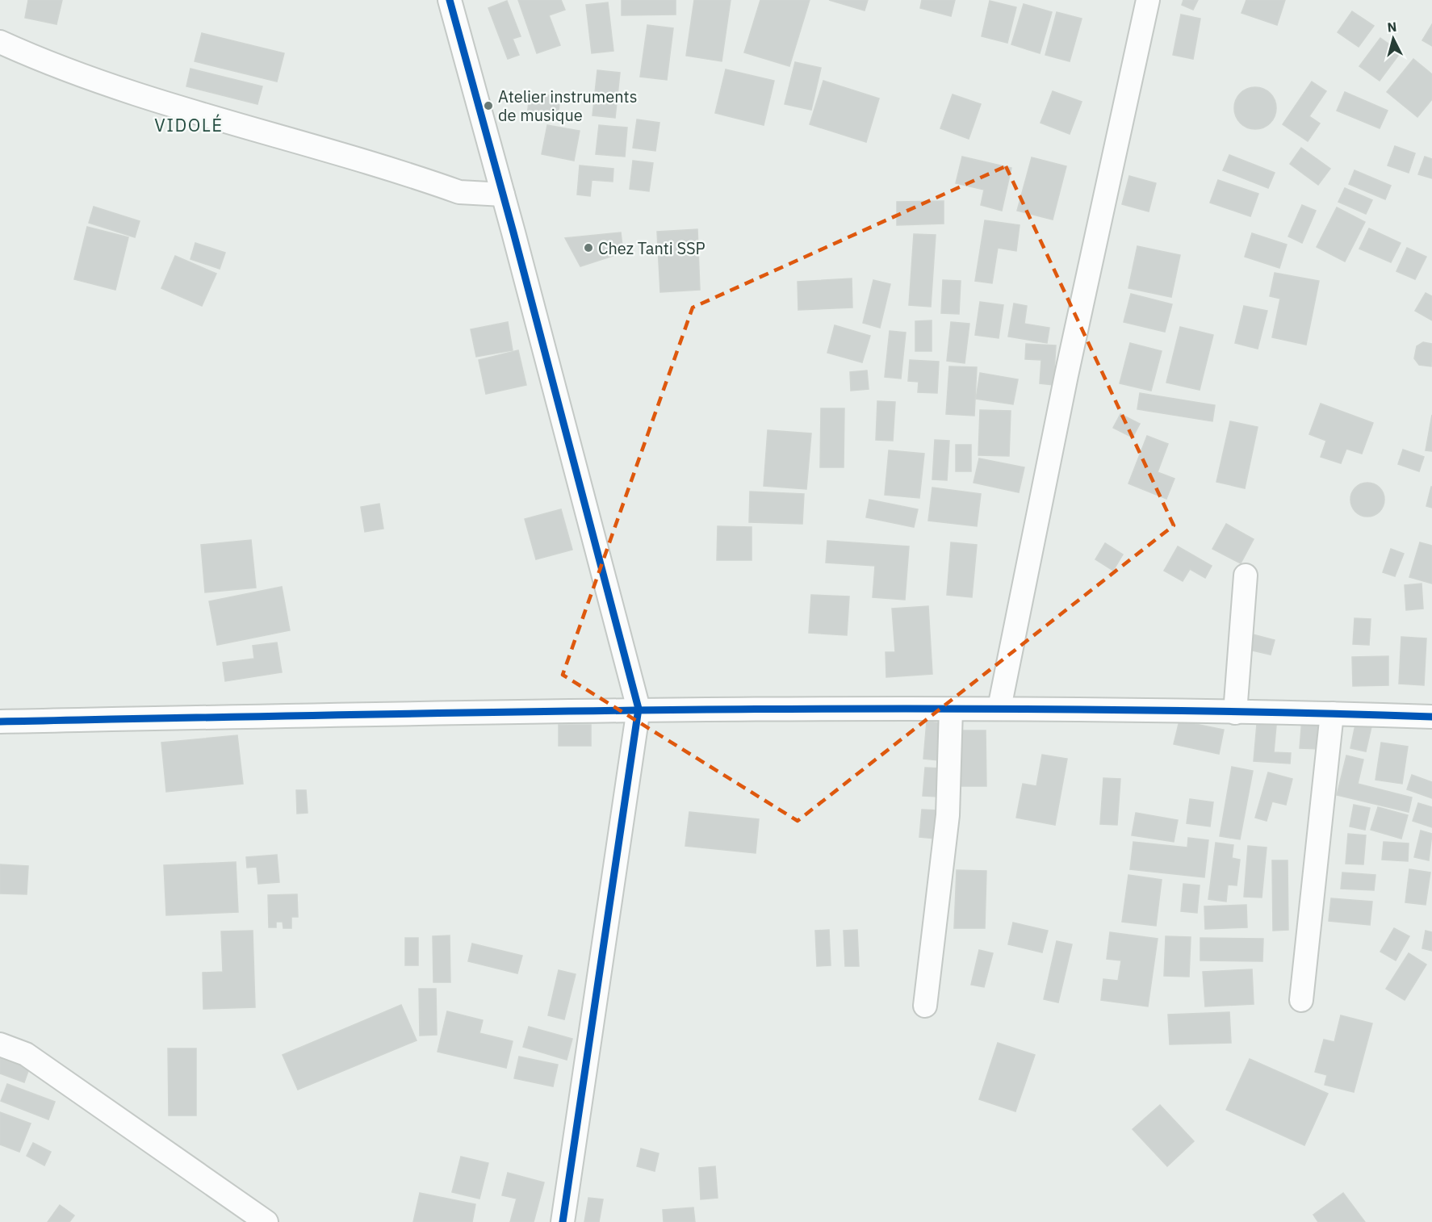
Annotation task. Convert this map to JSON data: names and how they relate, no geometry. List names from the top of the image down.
{
  "districts": ["VIDOLÉ"],
  "places": ["Atelier instruments de musique", "Chez Tanti SSP"],
  "north": "top"
}
